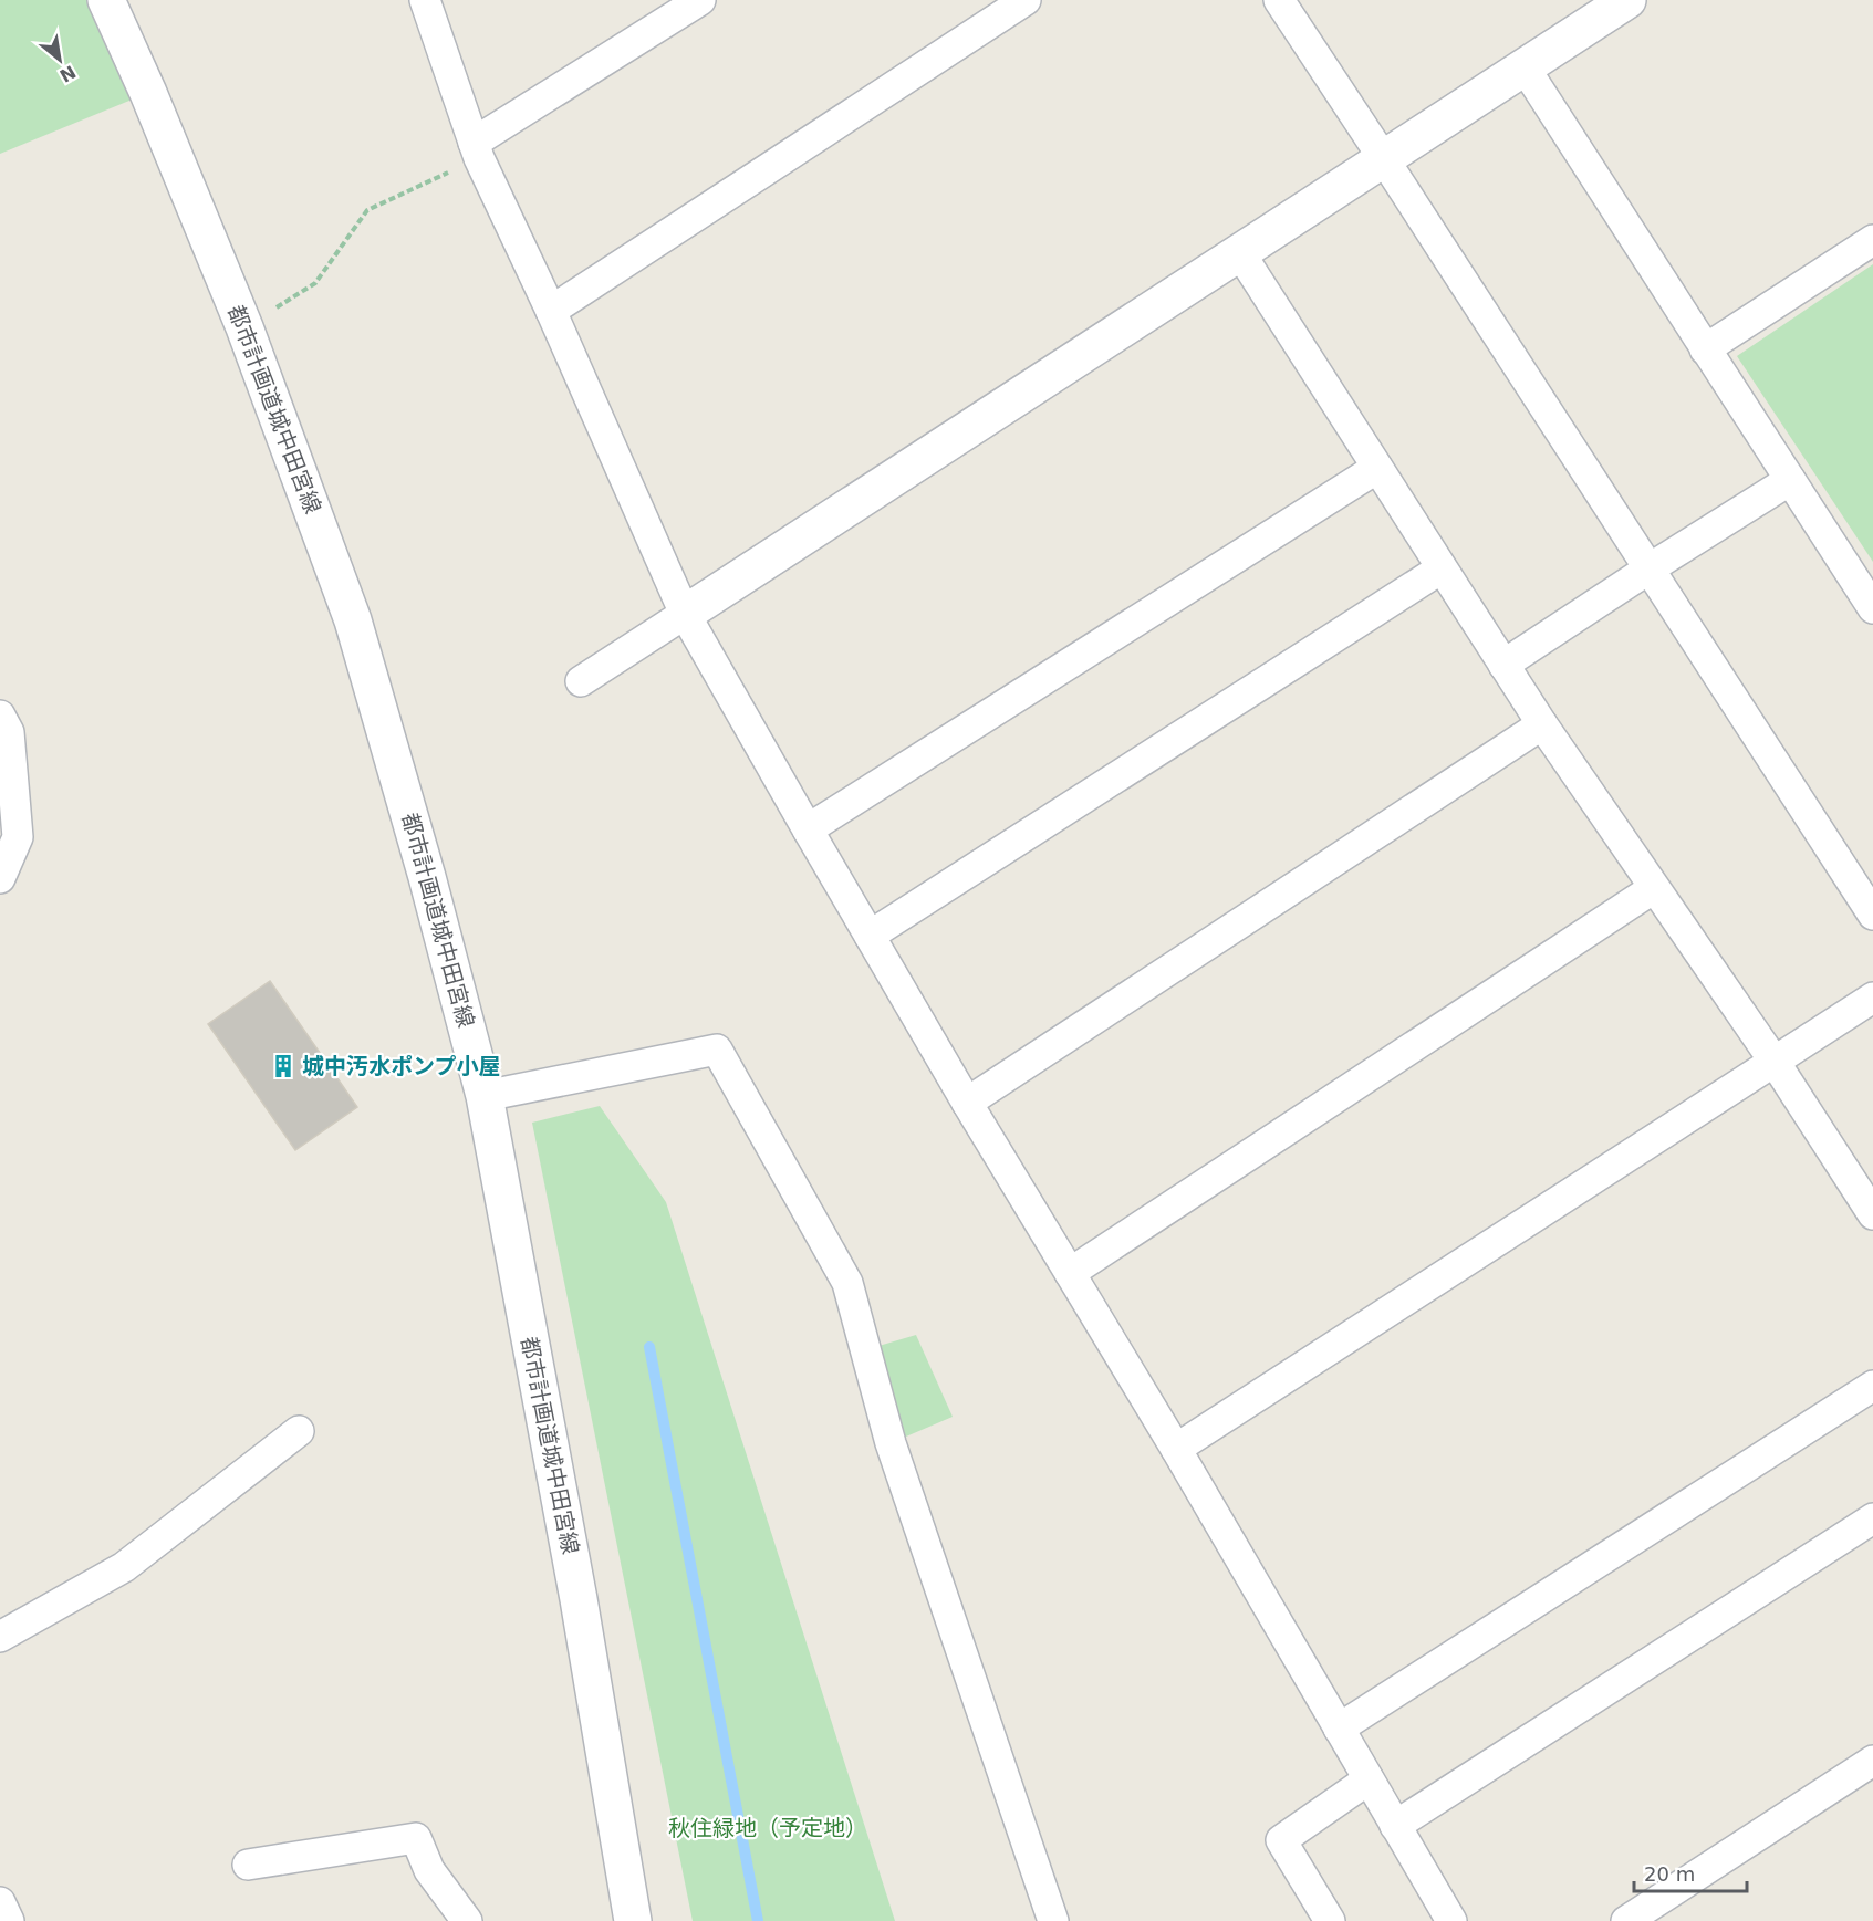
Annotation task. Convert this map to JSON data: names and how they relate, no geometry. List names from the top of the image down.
{
  "streets": {
    "street": ["都市計画道城中田宮線"]
  },
  "parks": ["秋住緑地（予定地）"],
  "places": {
    "building": ["城中汚水ポンプ小屋"]
  },
  "scale_bar": "20 m",
  "north": "bottom right"
}
